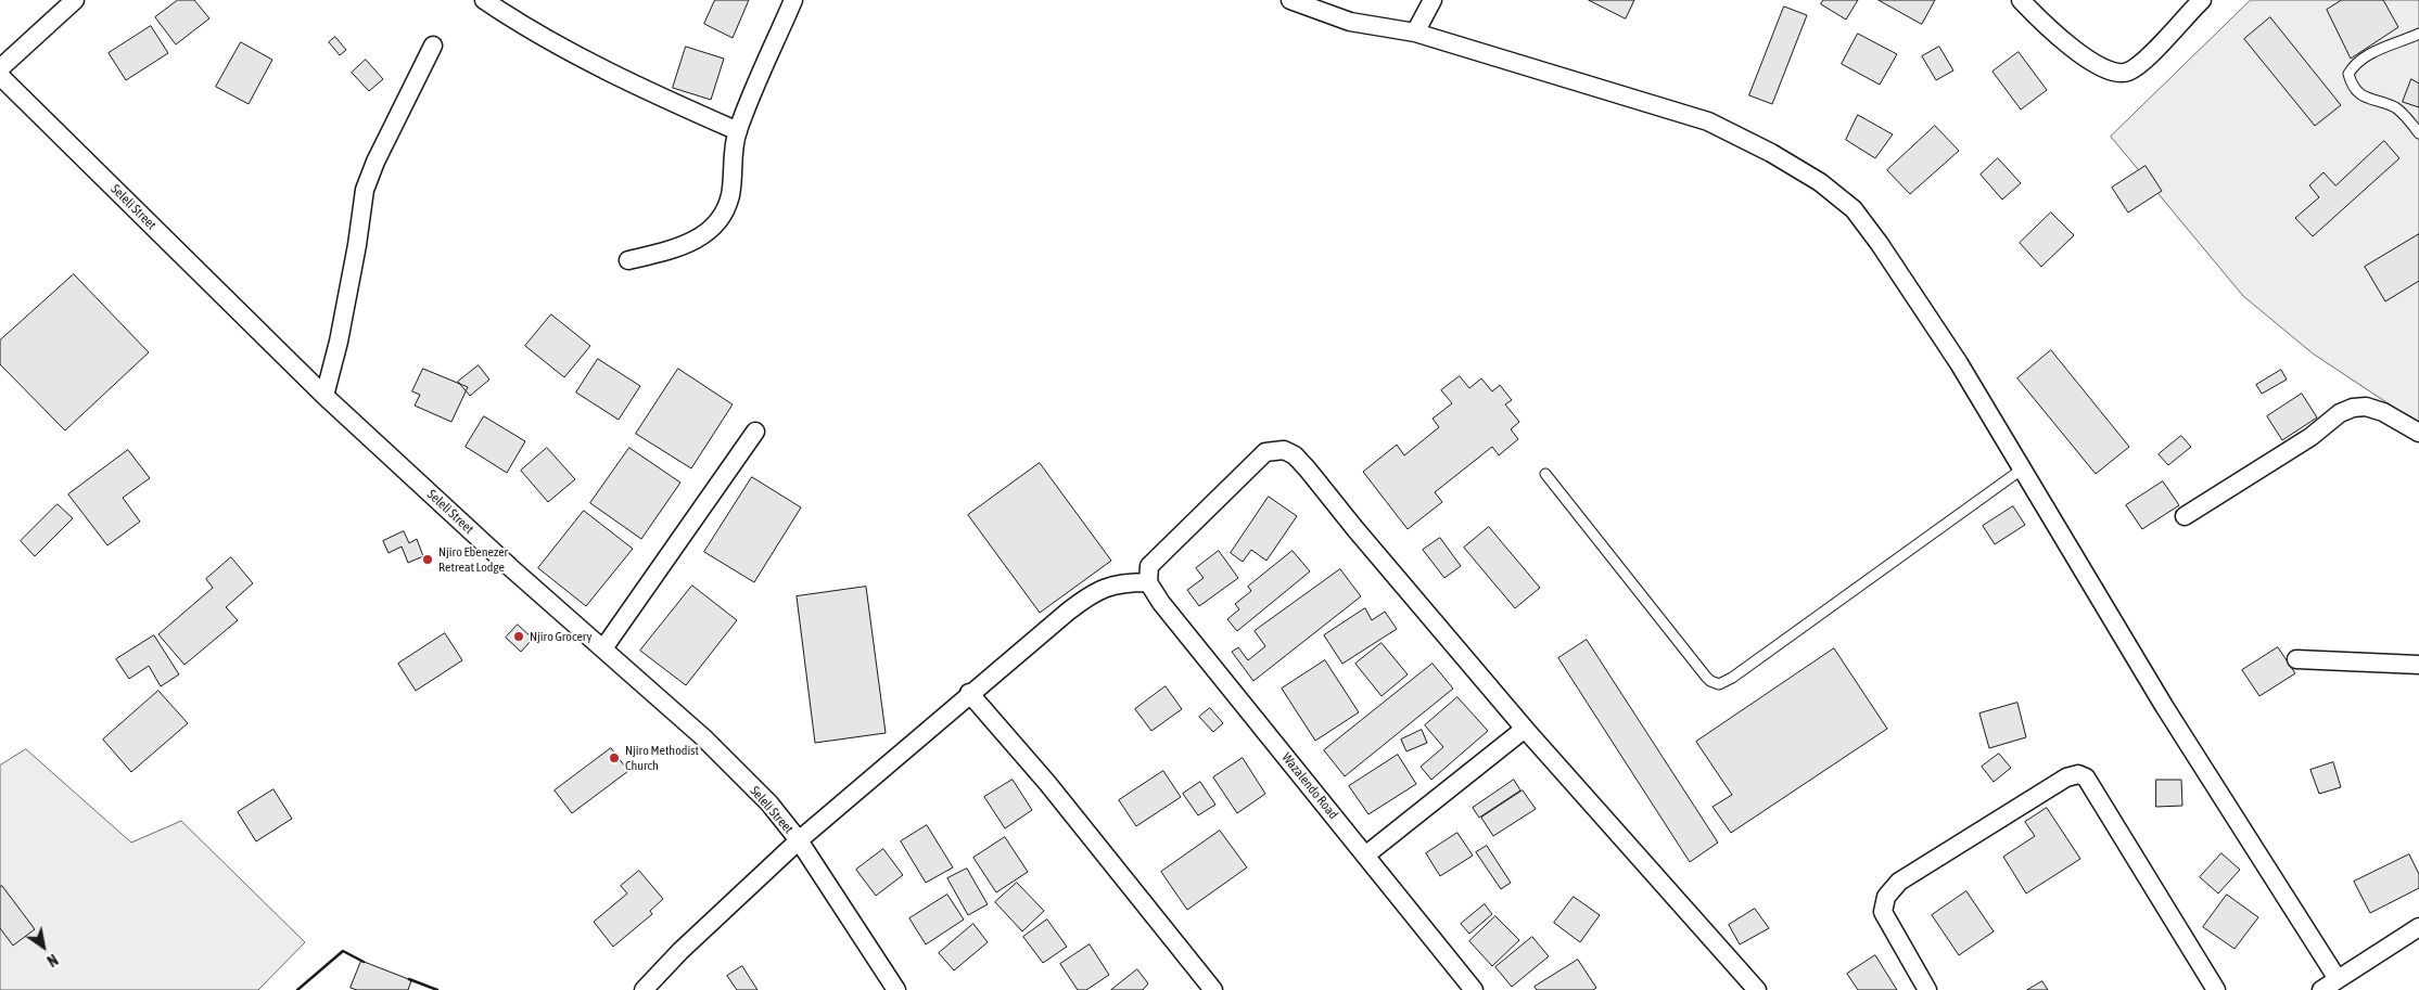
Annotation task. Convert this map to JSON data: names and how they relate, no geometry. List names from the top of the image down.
{
  "streets": {
    "street": ["Seleli Street", "Wazalendo Road"]
  },
  "places": ["Njiro Ebenezer Retreat Lodge", "Njiro Grocery", "Njiro Methodist Church"],
  "north": "bottom right"
}
